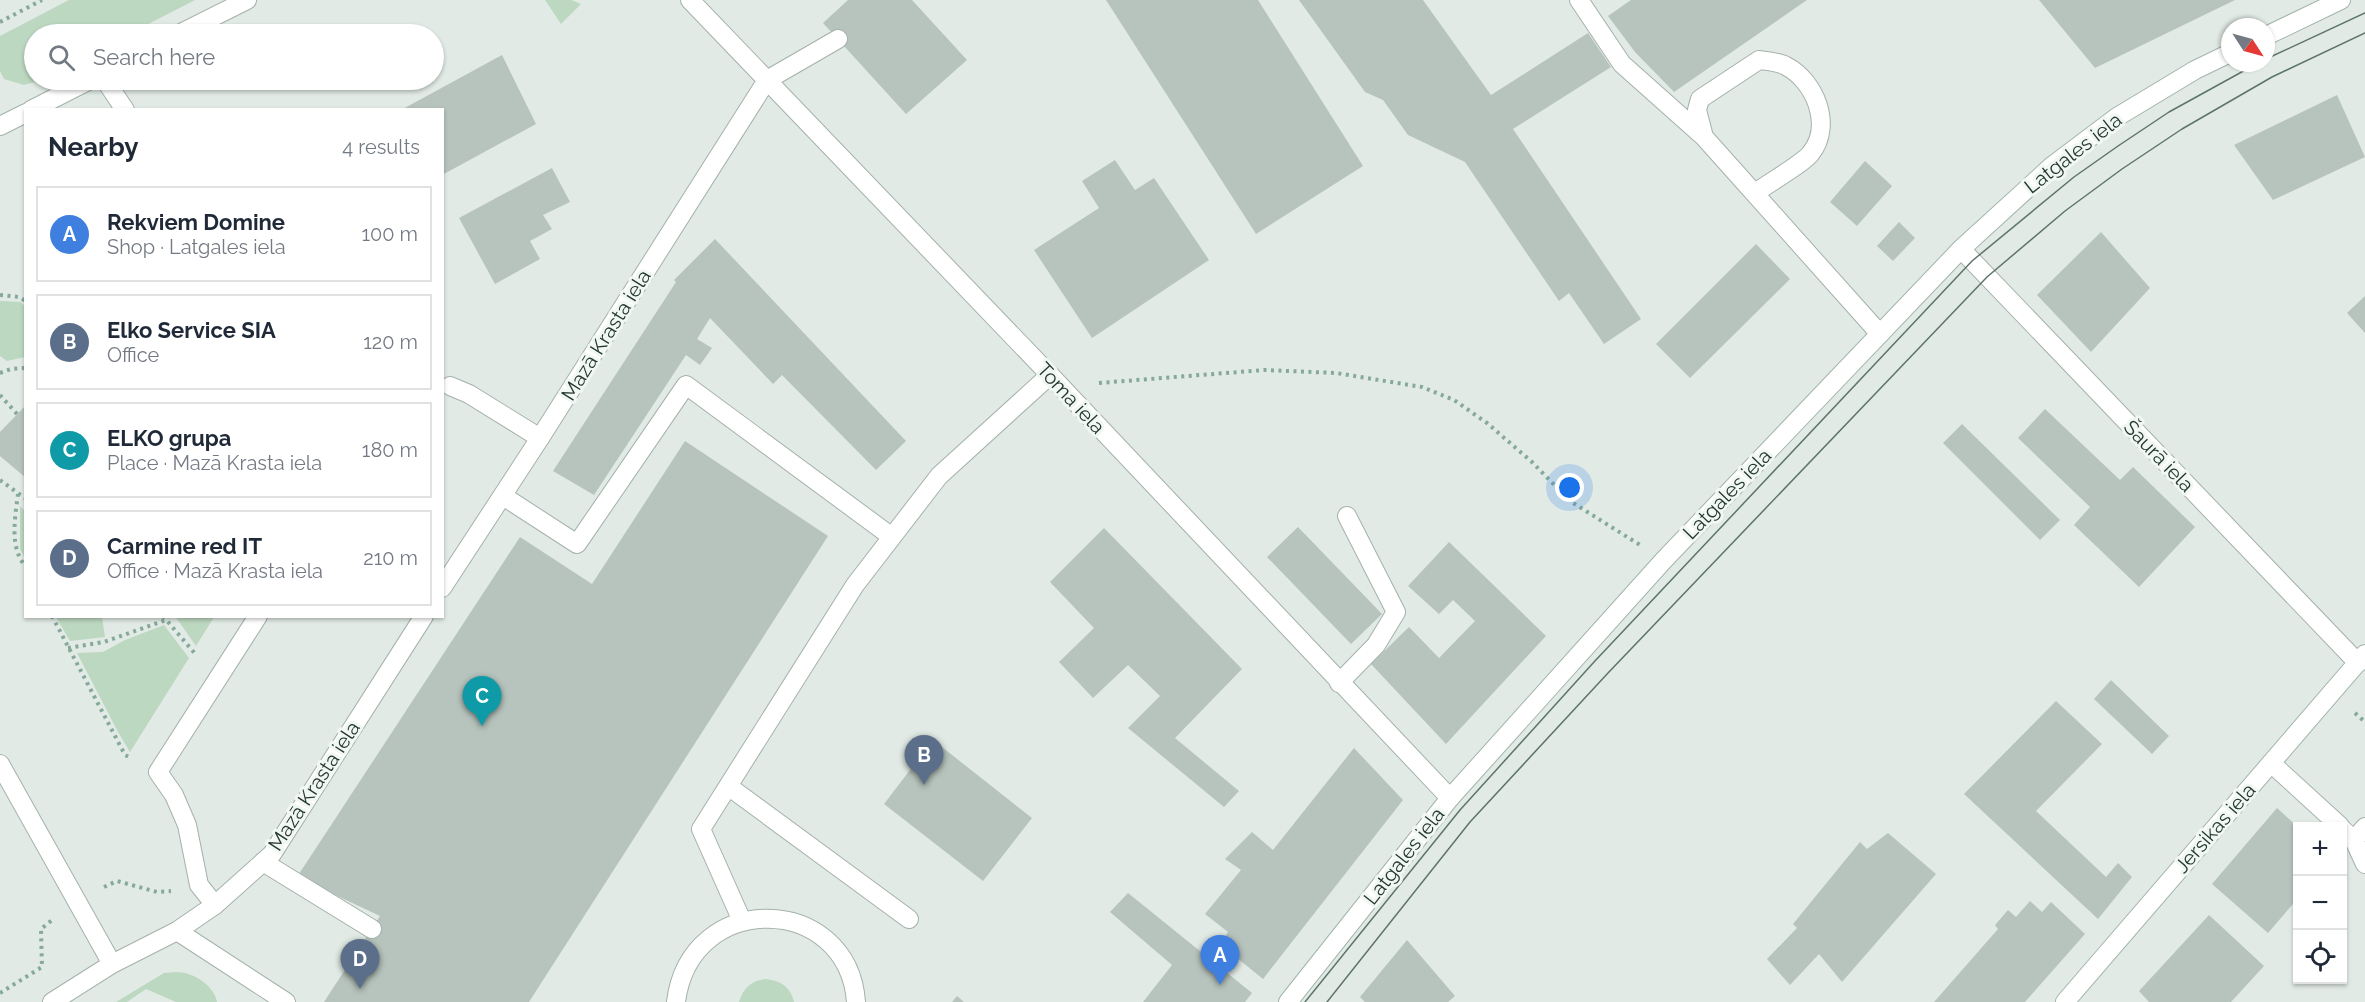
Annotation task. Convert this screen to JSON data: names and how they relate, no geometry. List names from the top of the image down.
{
  "streets": {
    "street": [
      "Latgales iela",
      "Mazā Krasta iela",
      "Toma iela",
      "Šaurā iela",
      "Jersikas iela"
    ]
  },
  "crossings": [
    ["Latgales iela", "Toma iela"],
    ["Latgales iela", "Šaurā iela"],
    ["Mazā Krasta iela", "Toma iela"],
    ["Šaurā iela", "Jersikas iela"]
  ],
  "north": "bottom right",
  "page": {
    "search": "Search here",
    "heading": ["Nearby", "4 results"],
    "list": [
      {
        "mark": "A",
        "name": "Rekviem Domine",
        "note": "Shop · Latgales iela",
        "value": "100 m"
      },
      {
        "mark": "B",
        "name": "Elko Service SIA",
        "note": "Office",
        "value": "120 m"
      },
      {
        "mark": "C",
        "name": "ELKO grupa",
        "note": "Place · Mazā Krasta iela",
        "value": "180 m"
      },
      {
        "mark": "D",
        "name": "Carmine red IT",
        "note": "Office · Mazā Krasta iela",
        "value": "210 m"
      }
    ],
    "pins": [
      "C",
      "B",
      "A",
      "D"
    ],
    "map_buttons": ["+", "−"]
  }
}
